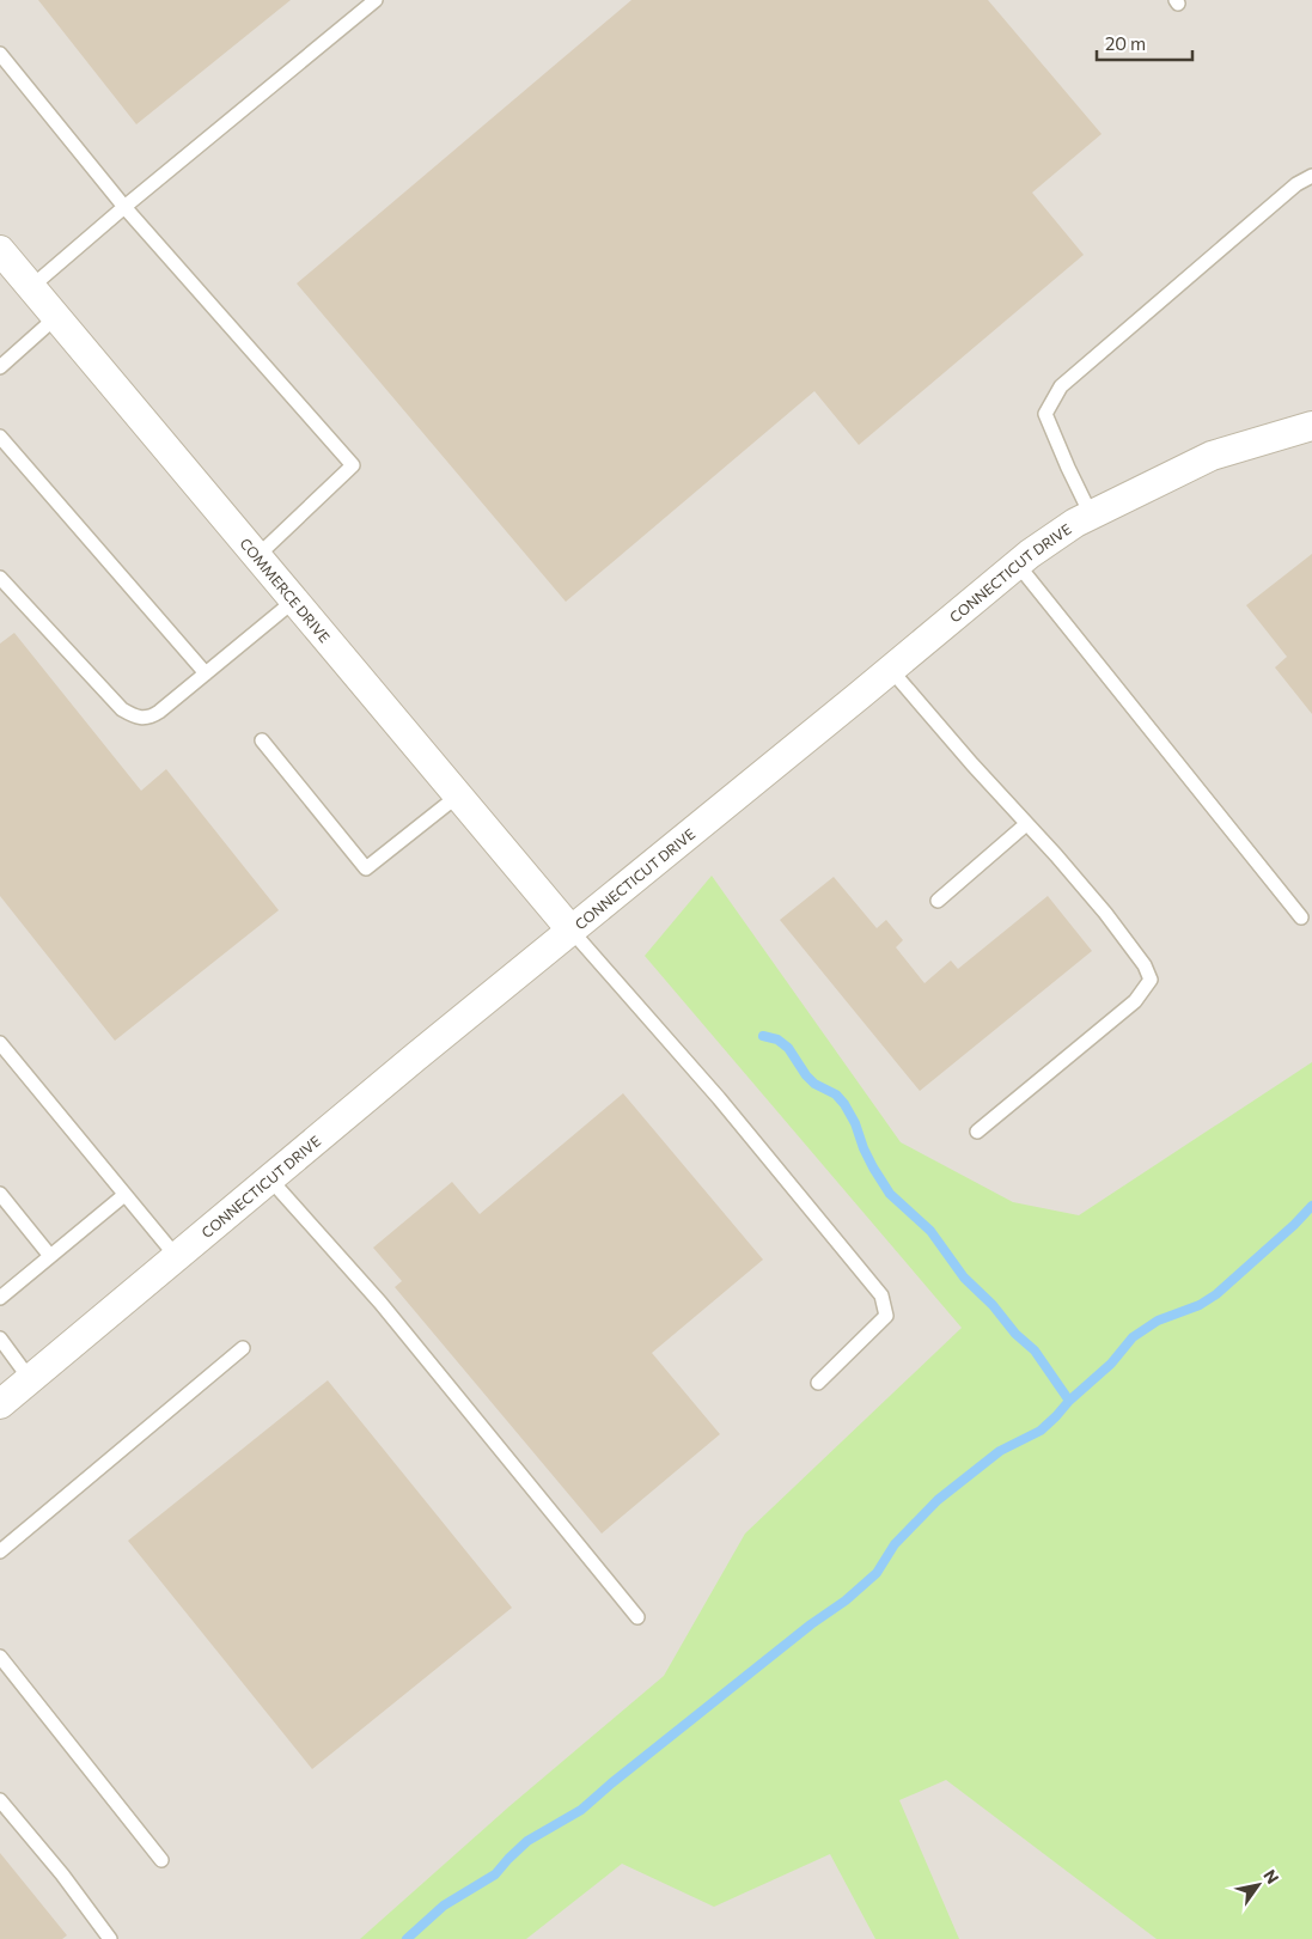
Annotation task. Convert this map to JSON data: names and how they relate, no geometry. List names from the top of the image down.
{
  "streets": {
    "street": ["CONNECTICUT DRIVE", "COMMERCE DRIVE"]
  },
  "crossings": [
    ["CONNECTICUT DRIVE", "COMMERCE DRIVE"]
  ],
  "scale_bar": "20 m",
  "north": "top right"
}
